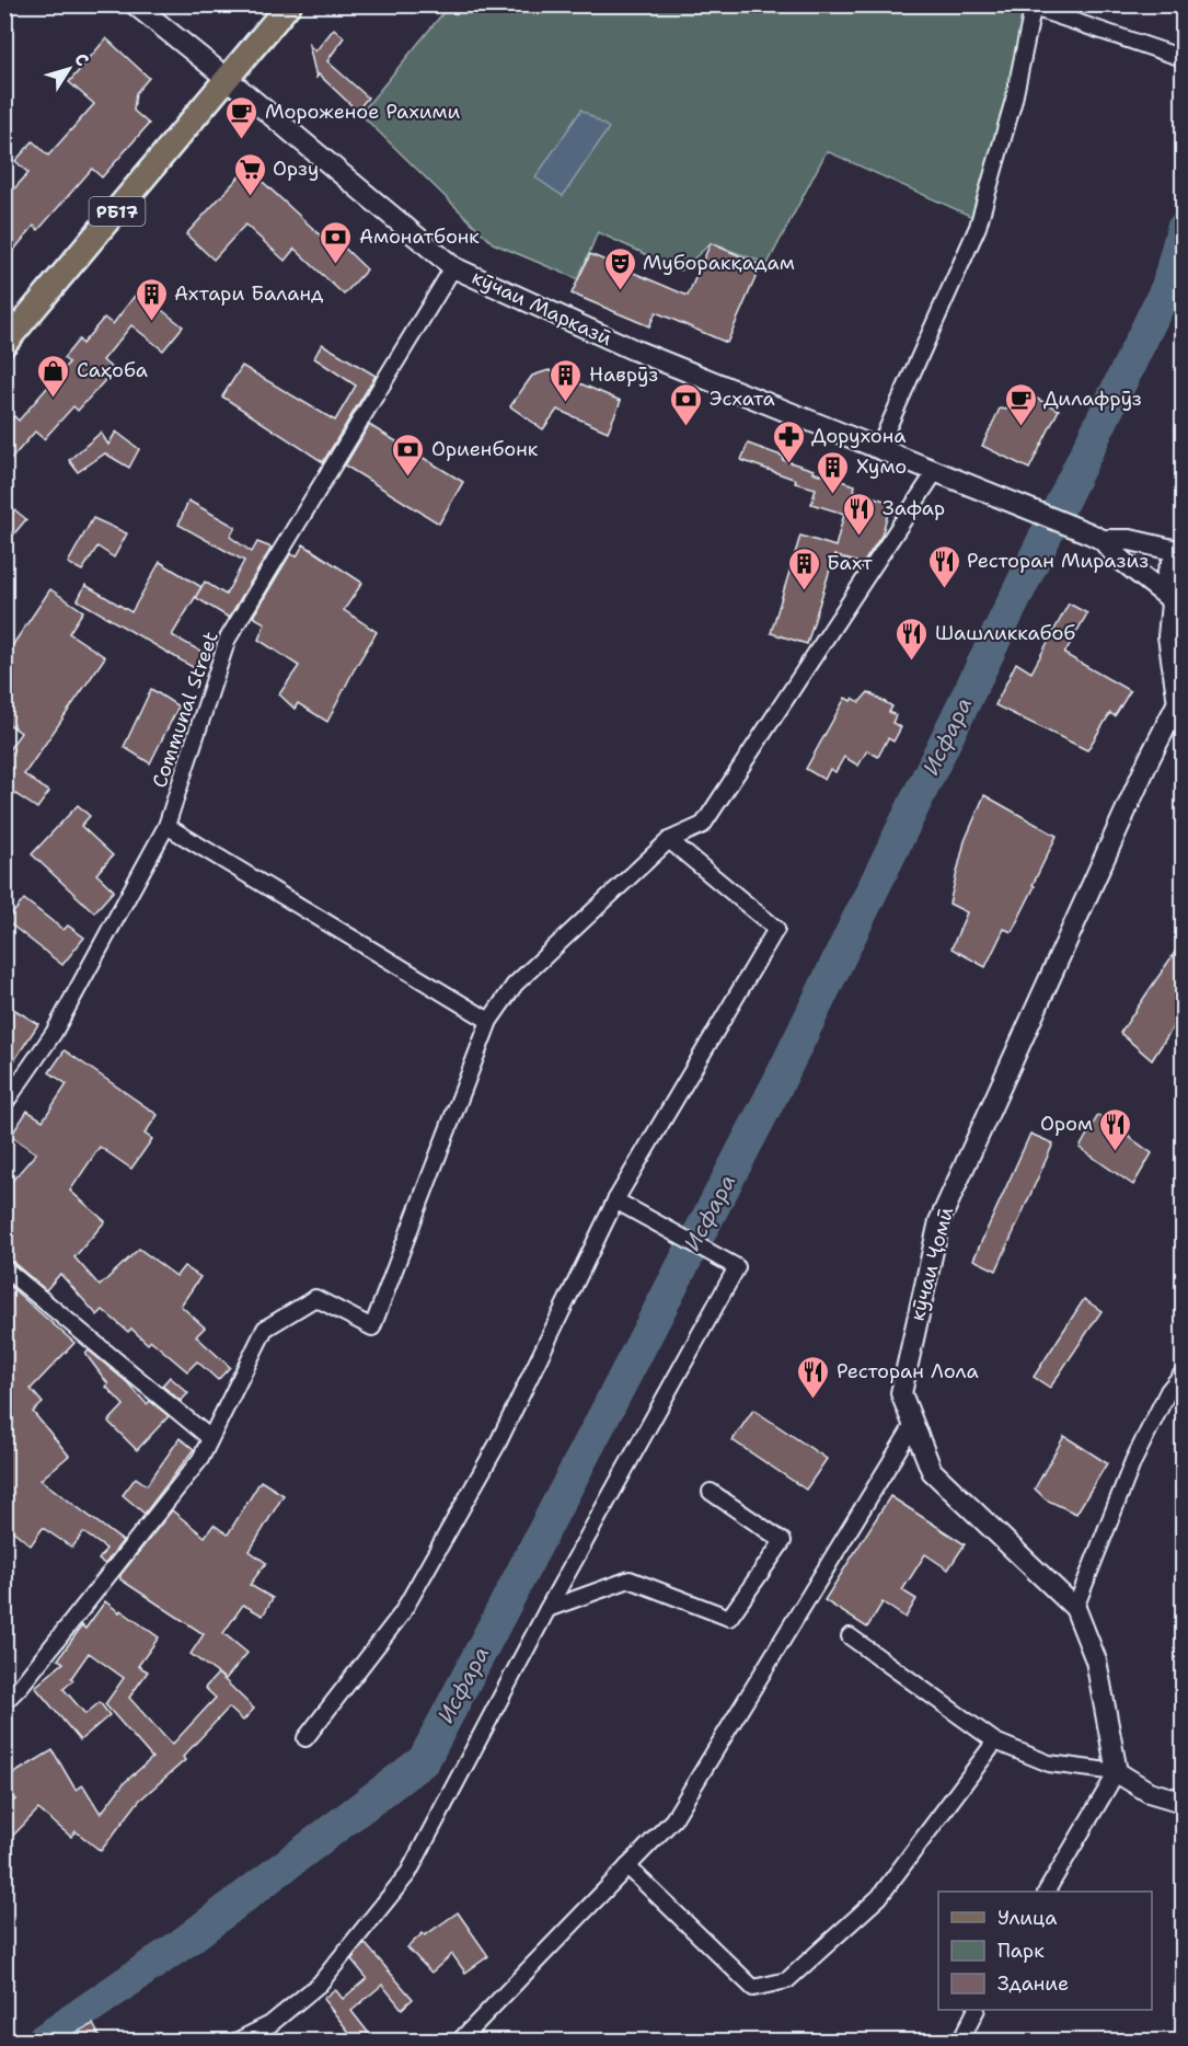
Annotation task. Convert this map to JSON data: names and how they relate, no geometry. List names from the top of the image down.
{
  "streets": {
    "main road": ["РБ17", "кӯчаи Марказӣ", "кӯчаи Ҷомӣ"],
    "street": ["Communal Street"]
  },
  "crossings": [
    ["РБ17", "кӯчаи Марказӣ"],
    ["кӯчаи Марказӣ", "Communal Street"]
  ],
  "water": ["Исфара"],
  "places": {
    "cafe": ["Мороженое Рахими", "Дилафрӯз"],
    "supermarket": ["Орзу"],
    "bank": ["Амонатбонк", "Эсхата", "Ориенбонк"],
    "theatre": ["Муборакқадам"],
    "building": [
      "Ахтари Баланд",
      "Наврӯз",
      "Хумо",
      "Бахт"
    ],
    "shop": ["Саҳоба"],
    "pharmacy": ["Дорухона"],
    "restaurant": [
      "Зафар",
      "Ресторан Миразиз",
      "Шашликкабоб",
      "Ором",
      "Ресторан Лола"
    ]
  },
  "legend": ["Улица", "Парк", "Здание"],
  "north": "top right"
}
